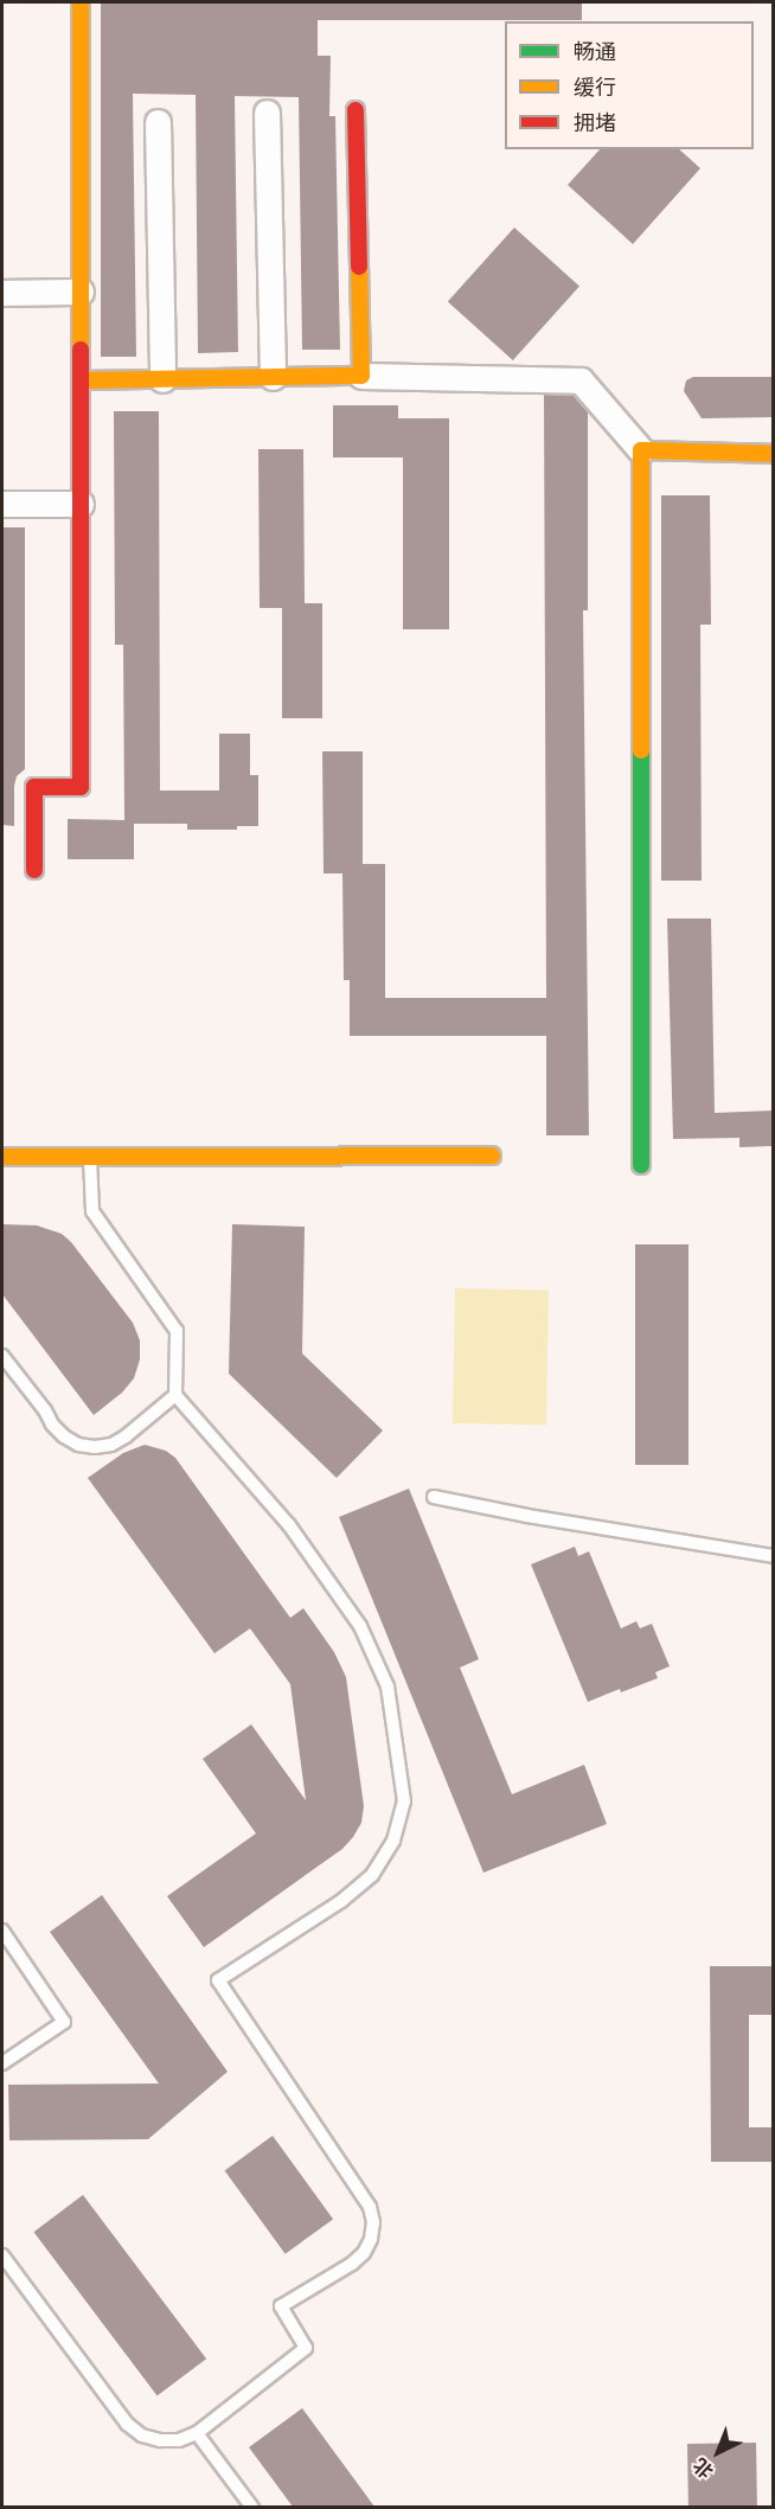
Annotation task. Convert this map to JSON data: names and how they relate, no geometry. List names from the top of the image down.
{
  "legend": ["畅通", "缓行", "拥堵"],
  "north": "bottom left"
}
